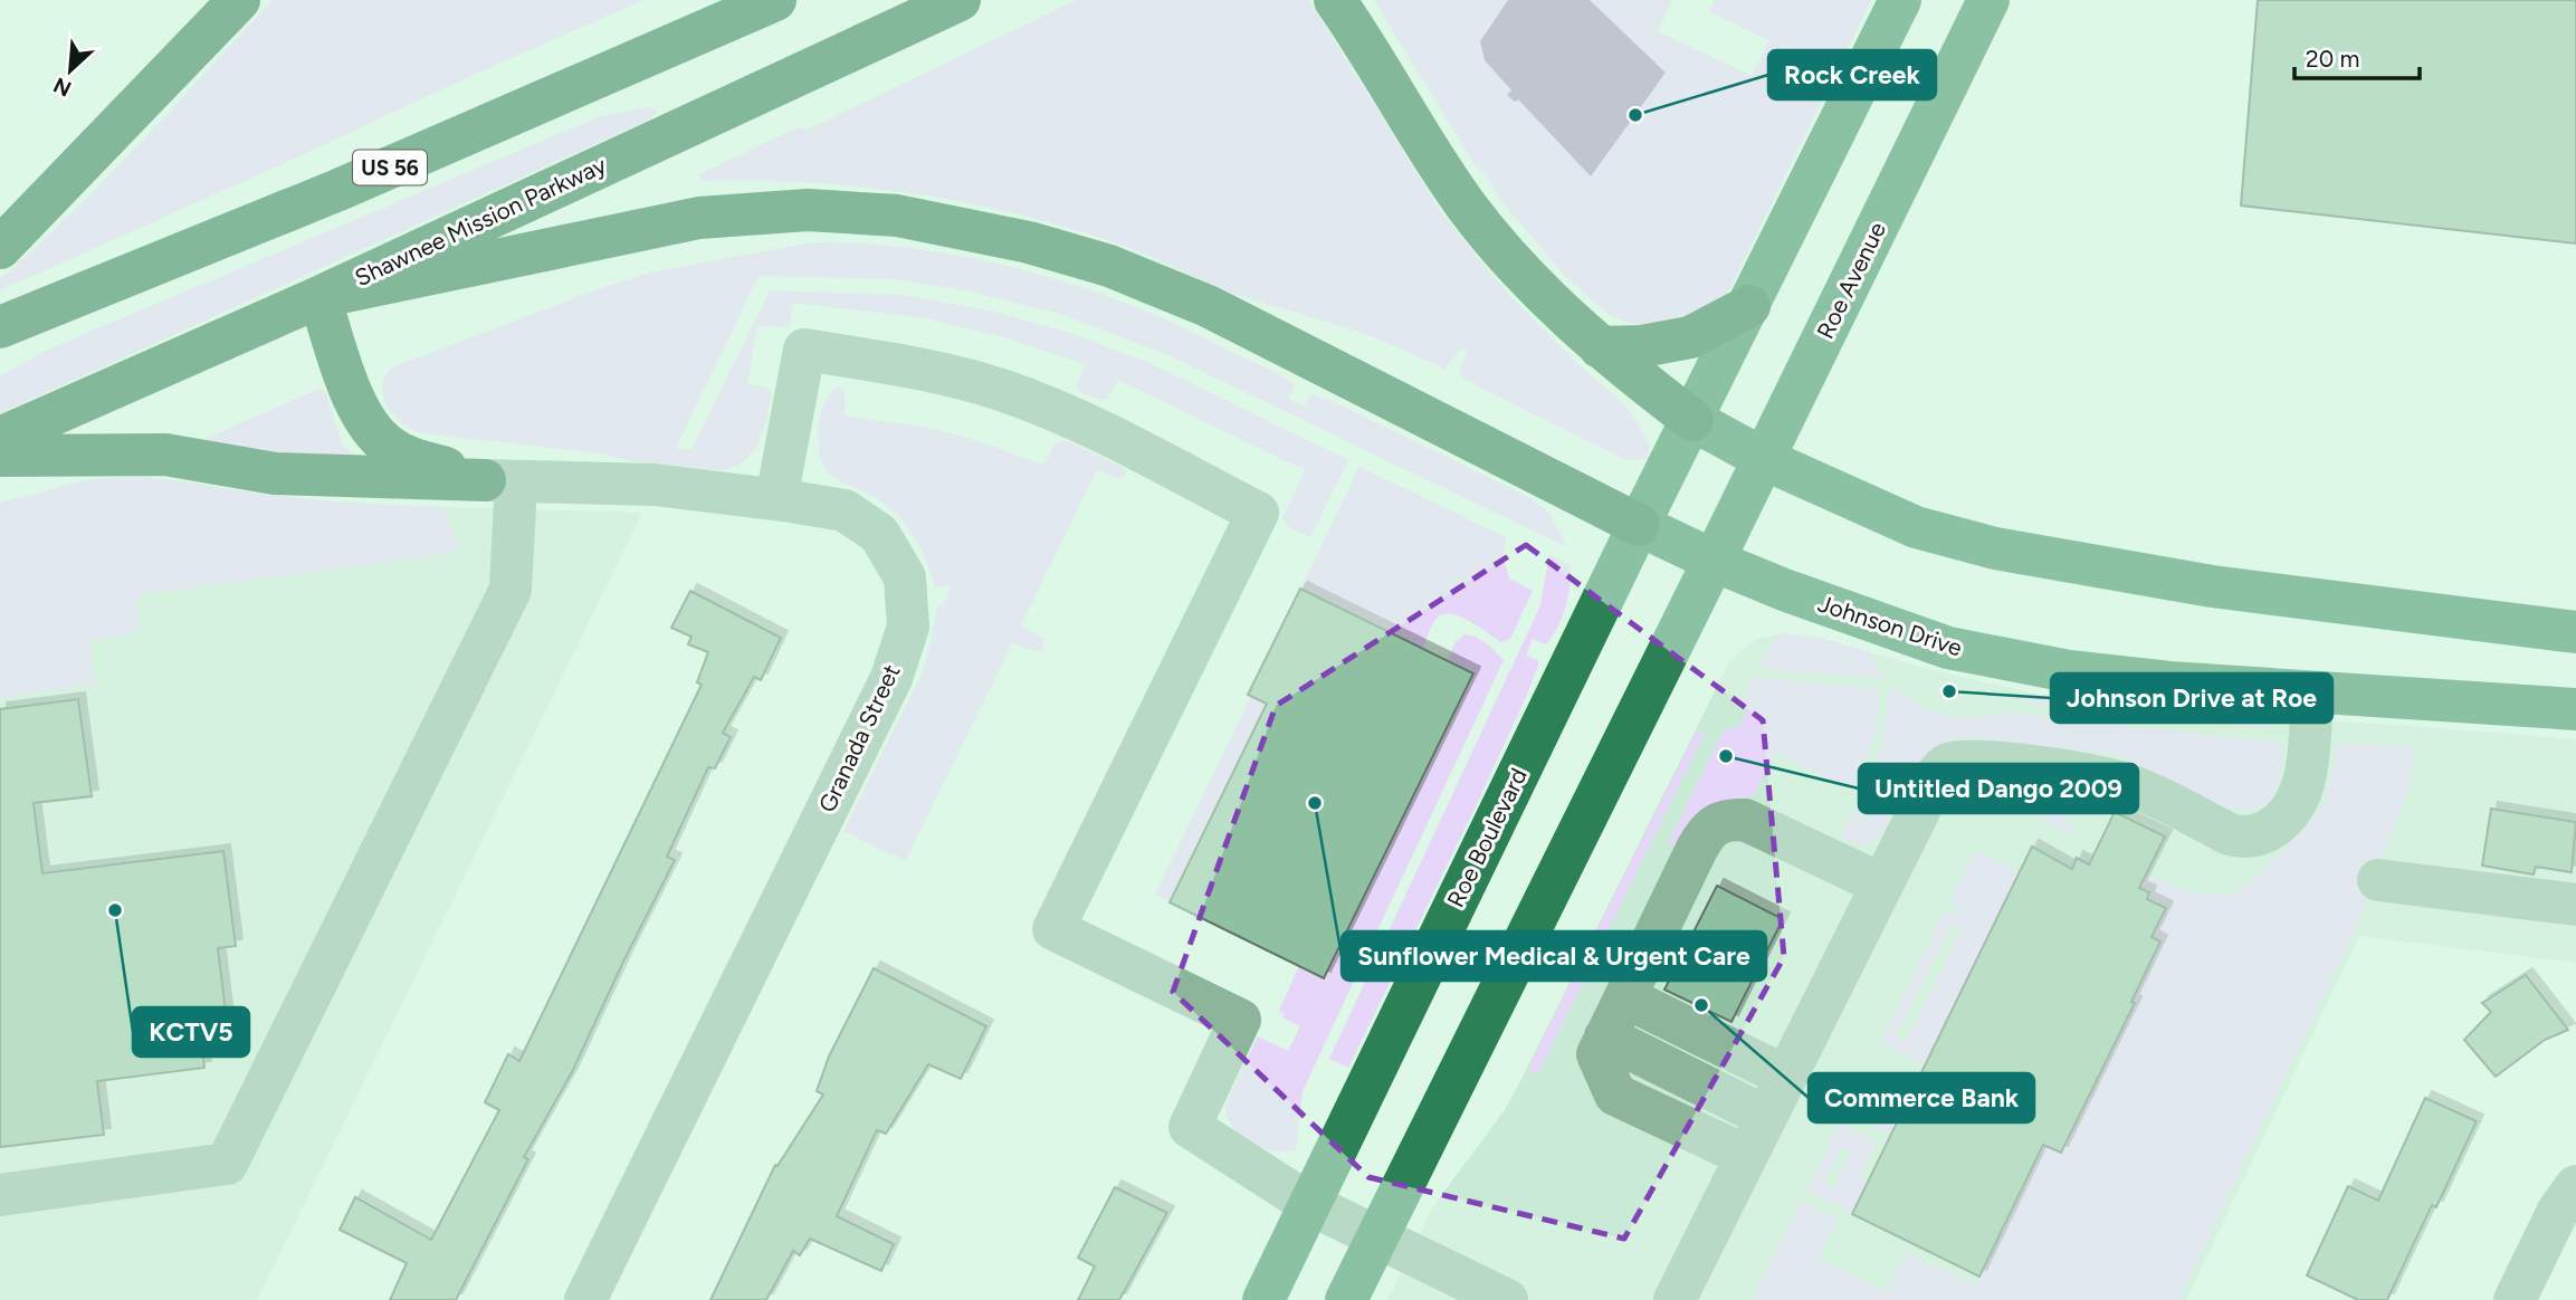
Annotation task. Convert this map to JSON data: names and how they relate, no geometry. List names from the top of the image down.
{
  "streets": {
    "highway": ["US 56", "Shawnee Mission Parkway"],
    "main road": ["Roe Avenue", "Johnson Drive", "Roe Boulevard"],
    "street": ["Granada Street"]
  },
  "crossings": [
    ["Roe Avenue", "Johnson Drive"],
    ["Johnson Drive", "Roe Boulevard"]
  ],
  "places": [
    "Rock Creek",
    "Johnson Drive at Roe",
    "Untitled Dango 2009",
    "Sunflower Medical & Urgent Care",
    "KCTV5",
    "Commerce Bank"
  ],
  "scale_bar": "20 m",
  "north": "bottom left"
}
